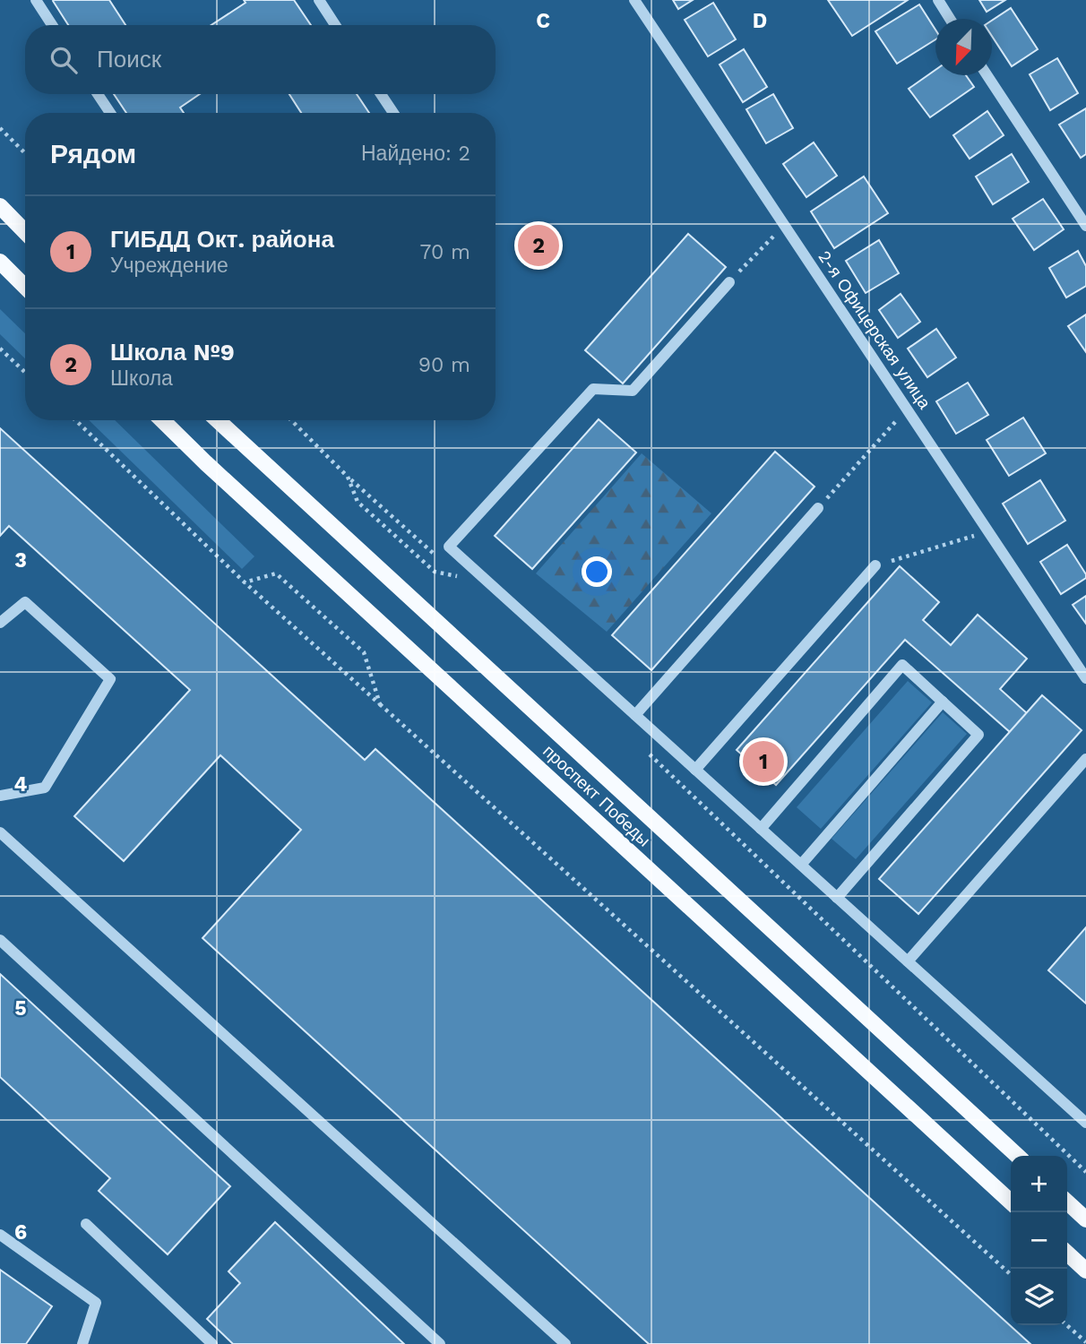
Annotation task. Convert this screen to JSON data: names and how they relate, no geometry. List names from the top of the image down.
{
  "streets": {
    "main road": ["проспект Победы"],
    "street": ["2-я Офицерская улица"]
  },
  "north": "bottom left",
  "page": {
    "search": "Поиск",
    "heading": ["Рядом", "Найдено: 2"],
    "list": [
      {
        "mark": "1",
        "name": "ГИБДД Окт. района",
        "note": "Учреждение",
        "value": "70 m"
      },
      {
        "mark": "2",
        "name": "Школа №9",
        "note": "Школа",
        "value": "90 m"
      }
    ],
    "pins": ["2", "1"],
    "map_buttons": ["+", "−"]
  },
  "grid": {
    "columns": ["C", "D"],
    "rows": [
      "3",
      "4",
      "5",
      "6"
    ]
  }
}
